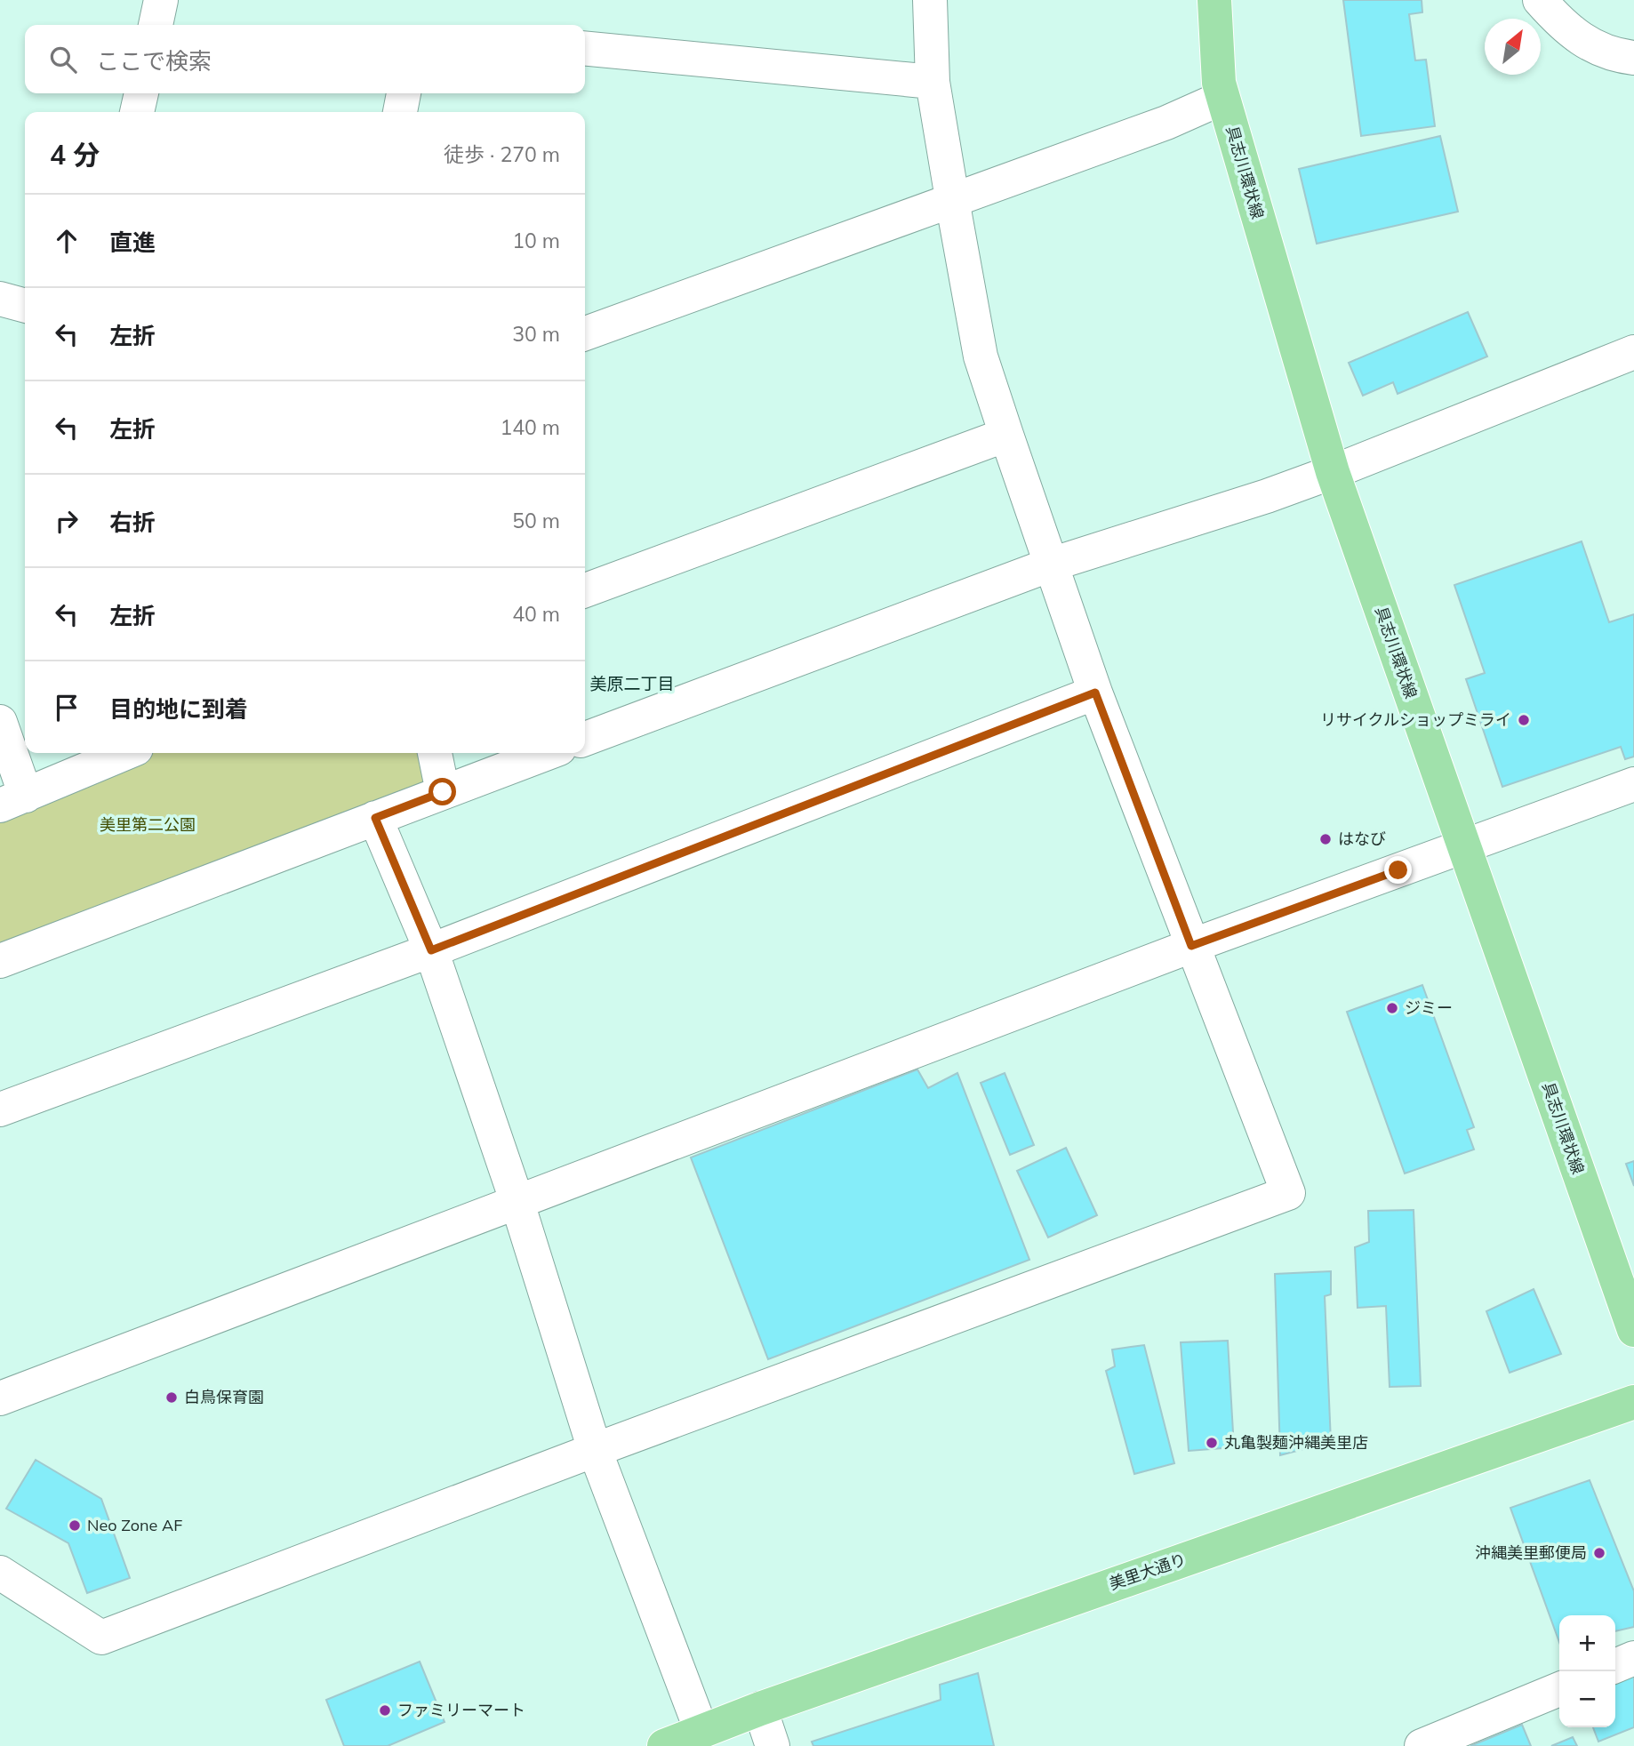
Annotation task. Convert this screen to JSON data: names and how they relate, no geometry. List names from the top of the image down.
{
  "streets": {
    "main road": ["具志川環状線", "美里大通り"]
  },
  "districts": ["美原二丁目"],
  "parks": ["美里第二公園"],
  "places": [
    "リサイクルショップミライ",
    "はなび",
    "ジミー",
    "白鳥保育園",
    "丸亀製麺沖縄美里店",
    "Neo Zone AF",
    "沖縄美里郵便局",
    "ファミリーマート"
  ],
  "north": "top right",
  "page": {
    "search": "ここで検索",
    "heading": ["4 分", "徒歩 · 270 m"],
    "list": [
      ["直進", "10 m"],
      ["左折", "30 m"],
      ["左折", "140 m"],
      ["右折", "50 m"],
      ["左折", "40 m"],
      "目的地に到着"
    ],
    "map_buttons": ["+", "−"]
  }
}
